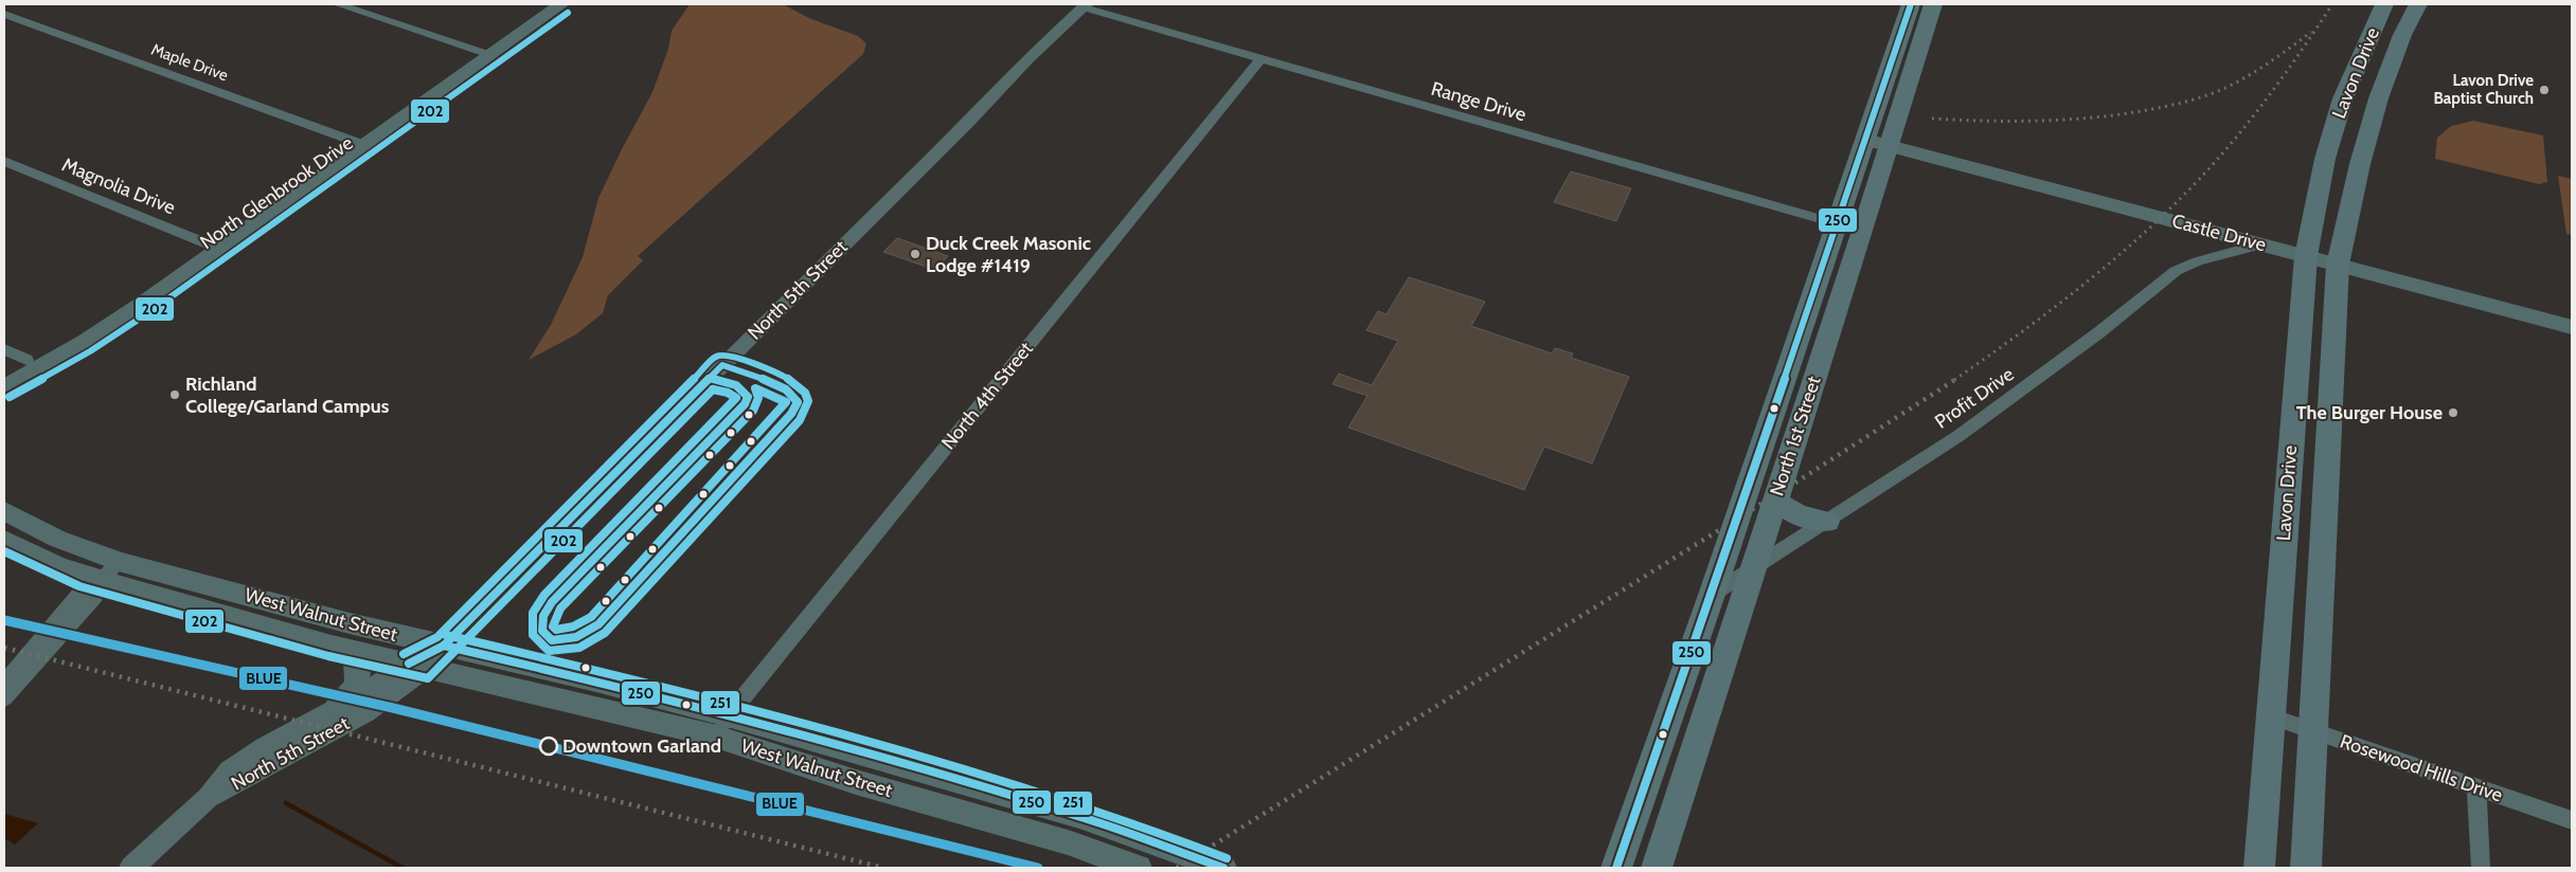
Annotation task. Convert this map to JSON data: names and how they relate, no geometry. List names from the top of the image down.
{
  "streets": {
    "main road": [
      "Lavon Drive",
      "North Glenbrook Drive",
      "Castle Drive",
      "North 1st Street",
      "West Walnut Street"
    ],
    "street": [
      "Maple Drive",
      "Range Drive",
      "Magnolia Drive",
      "North 5th Street",
      "North 4th Street",
      "Profit Drive",
      "Rosewood Hills Drive"
    ]
  },
  "crossings": [
    ["Maple Drive", "North Glenbrook Drive"],
    ["Lavon Drive", "Castle Drive"],
    ["Lavon Drive", "Rosewood Hills Drive"],
    ["Range Drive", "North 5th Street"],
    ["Range Drive", "North 4th Street"],
    ["Range Drive", "North 1st Street"],
    ["Magnolia Drive", "North Glenbrook Drive"],
    ["Castle Drive", "Profit Drive"],
    ["Castle Drive", "North 1st Street"],
    ["North 5th Street", "West Walnut Street"],
    ["North 4th Street", "West Walnut Street"],
    ["Profit Drive", "North 1st Street"]
  ],
  "places": [
    "Lavon Drive Baptist Church",
    "Duck Creek Masonic Lodge #1419",
    "Richland College/Garland Campus",
    "The Burger House",
    "Downtown Garland"
  ],
  "lines": [
    "transit line 250",
    "transit line 202",
    "transit line 251",
    "transit line BLUE"
  ]
}
